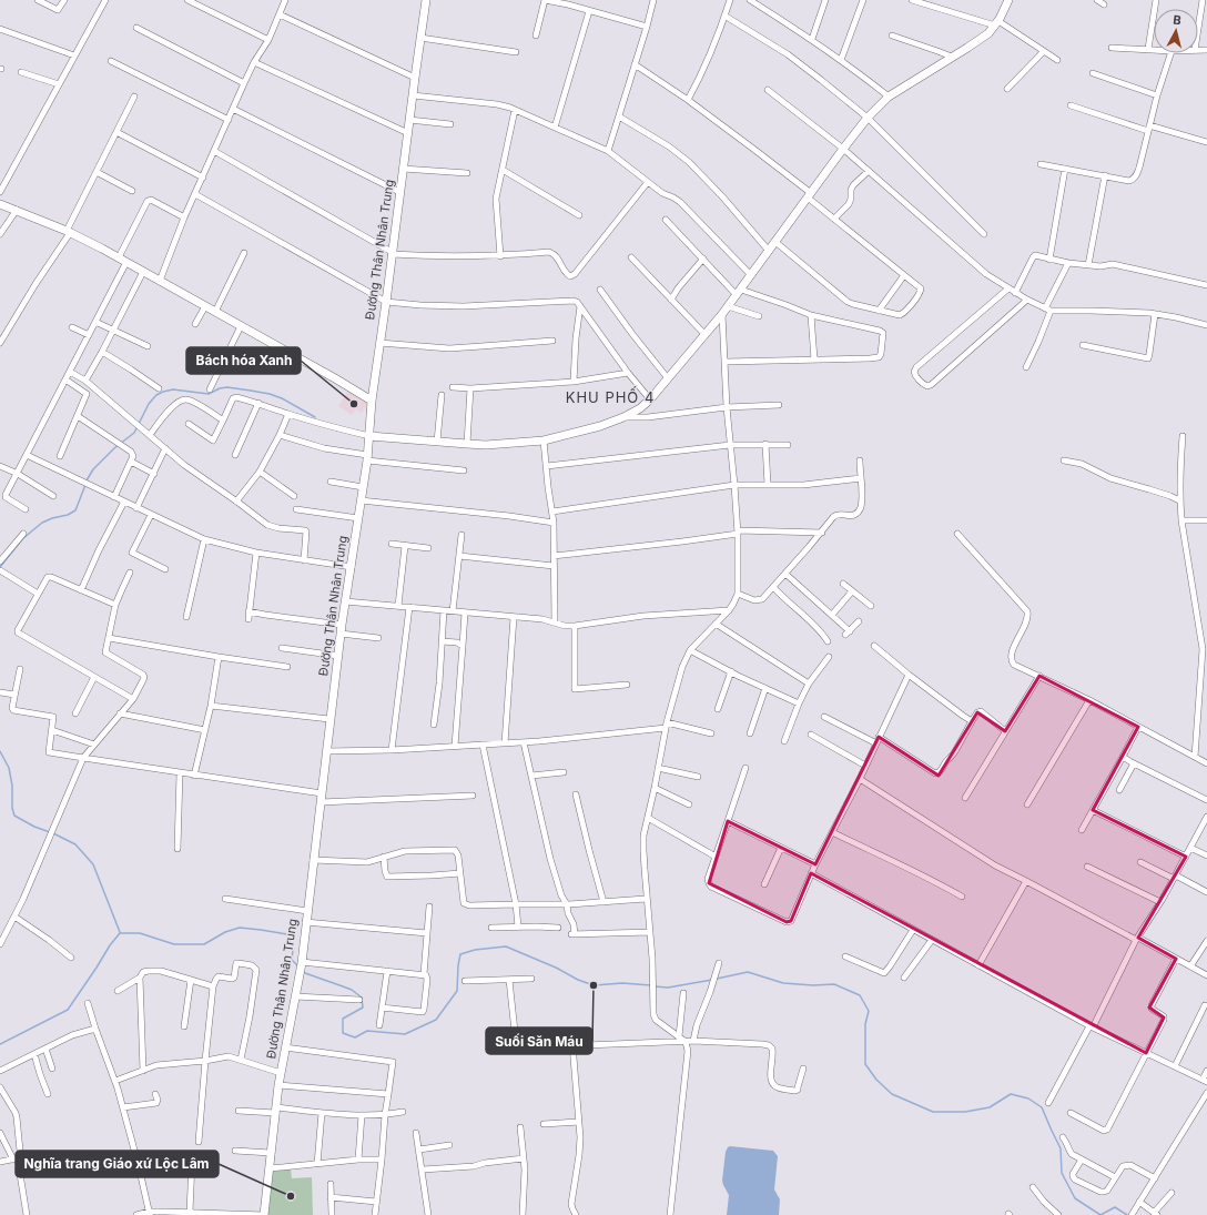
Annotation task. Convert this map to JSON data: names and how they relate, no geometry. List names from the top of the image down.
{
  "streets": {
    "street": ["Đường Thân Nhân Trung"]
  },
  "districts": ["KHU PHỐ 4"],
  "places": ["Bách hóa Xanh", "Suối Săn Máu", "Nghĩa trang Giáo xứ Lộc Lâm"],
  "north": "top"
}
